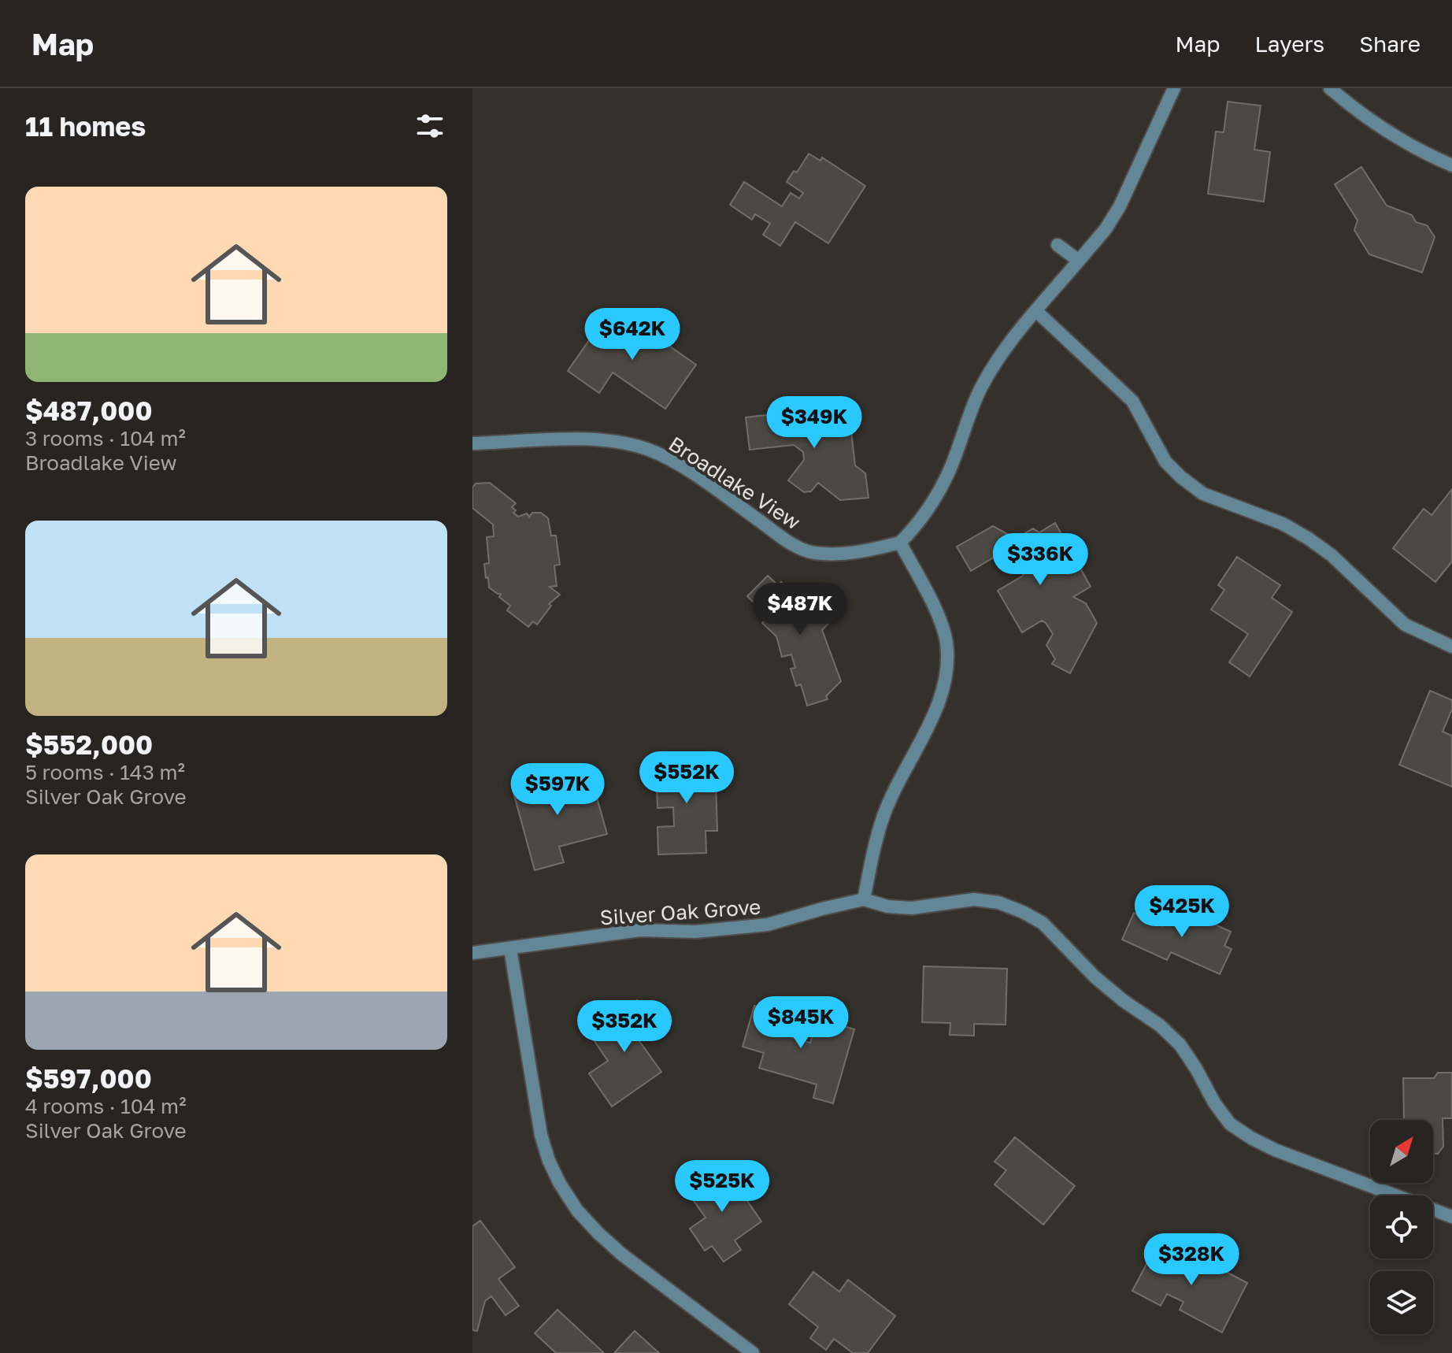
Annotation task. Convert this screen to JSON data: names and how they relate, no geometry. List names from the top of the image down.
{
  "streets": {
    "street": ["Broadlake View", "Silver Oak Grove"]
  },
  "north": "top right",
  "page": {
    "header": "Map",
    "nav": ["Map", "Layers", "Share"],
    "heading": "11 homes",
    "list": [
      {
        "name": "$487,000",
        "note": "3 rooms · 104 m² · Broadlake View"
      },
      {
        "name": "$552,000",
        "note": "5 rooms · 143 m² · Silver Oak Grove"
      },
      {
        "name": "$597,000",
        "note": "4 rooms · 104 m² · Silver Oak Grove"
      }
    ],
    "price": [
      "$642K",
      "$349K",
      "$336K",
      "$487K",
      "$552K",
      "$597K",
      "$425K",
      "$845K",
      "$352K",
      "$525K",
      "$328K"
    ]
  }
}
